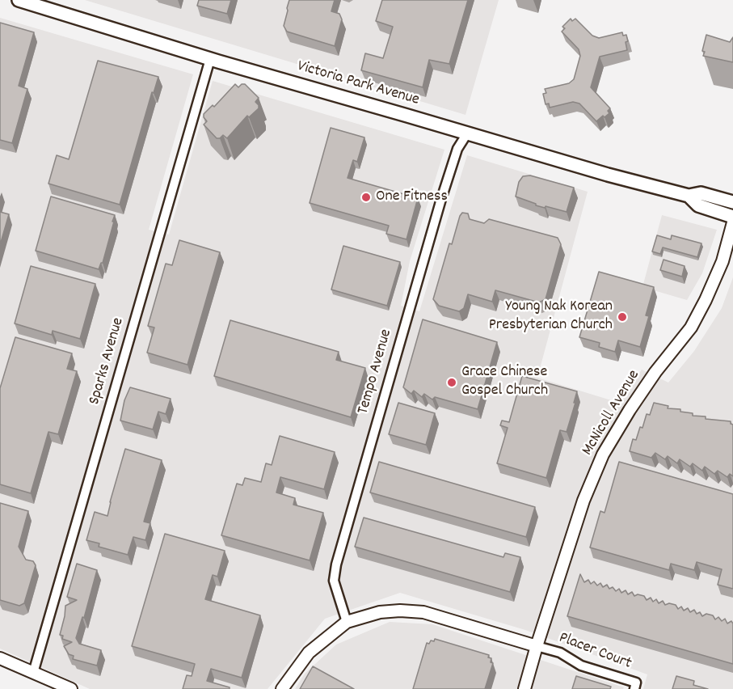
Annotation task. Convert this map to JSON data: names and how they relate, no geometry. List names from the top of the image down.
{
  "streets": {
    "main road": ["Victoria Park Avenue"],
    "street": [
      "Sparks Avenue",
      "Tempo Avenue",
      "McNicoll Avenue",
      "Placer Court"
    ]
  },
  "crossings": [
    ["Victoria Park Avenue", "Sparks Avenue"],
    ["Victoria Park Avenue", "Tempo Avenue"],
    ["McNicoll Avenue", "Placer Court"]
  ],
  "places": ["One Fitness", "Young Nak Korean Presbyterian Church", "Grace Chinese Gospel Church"]
}
